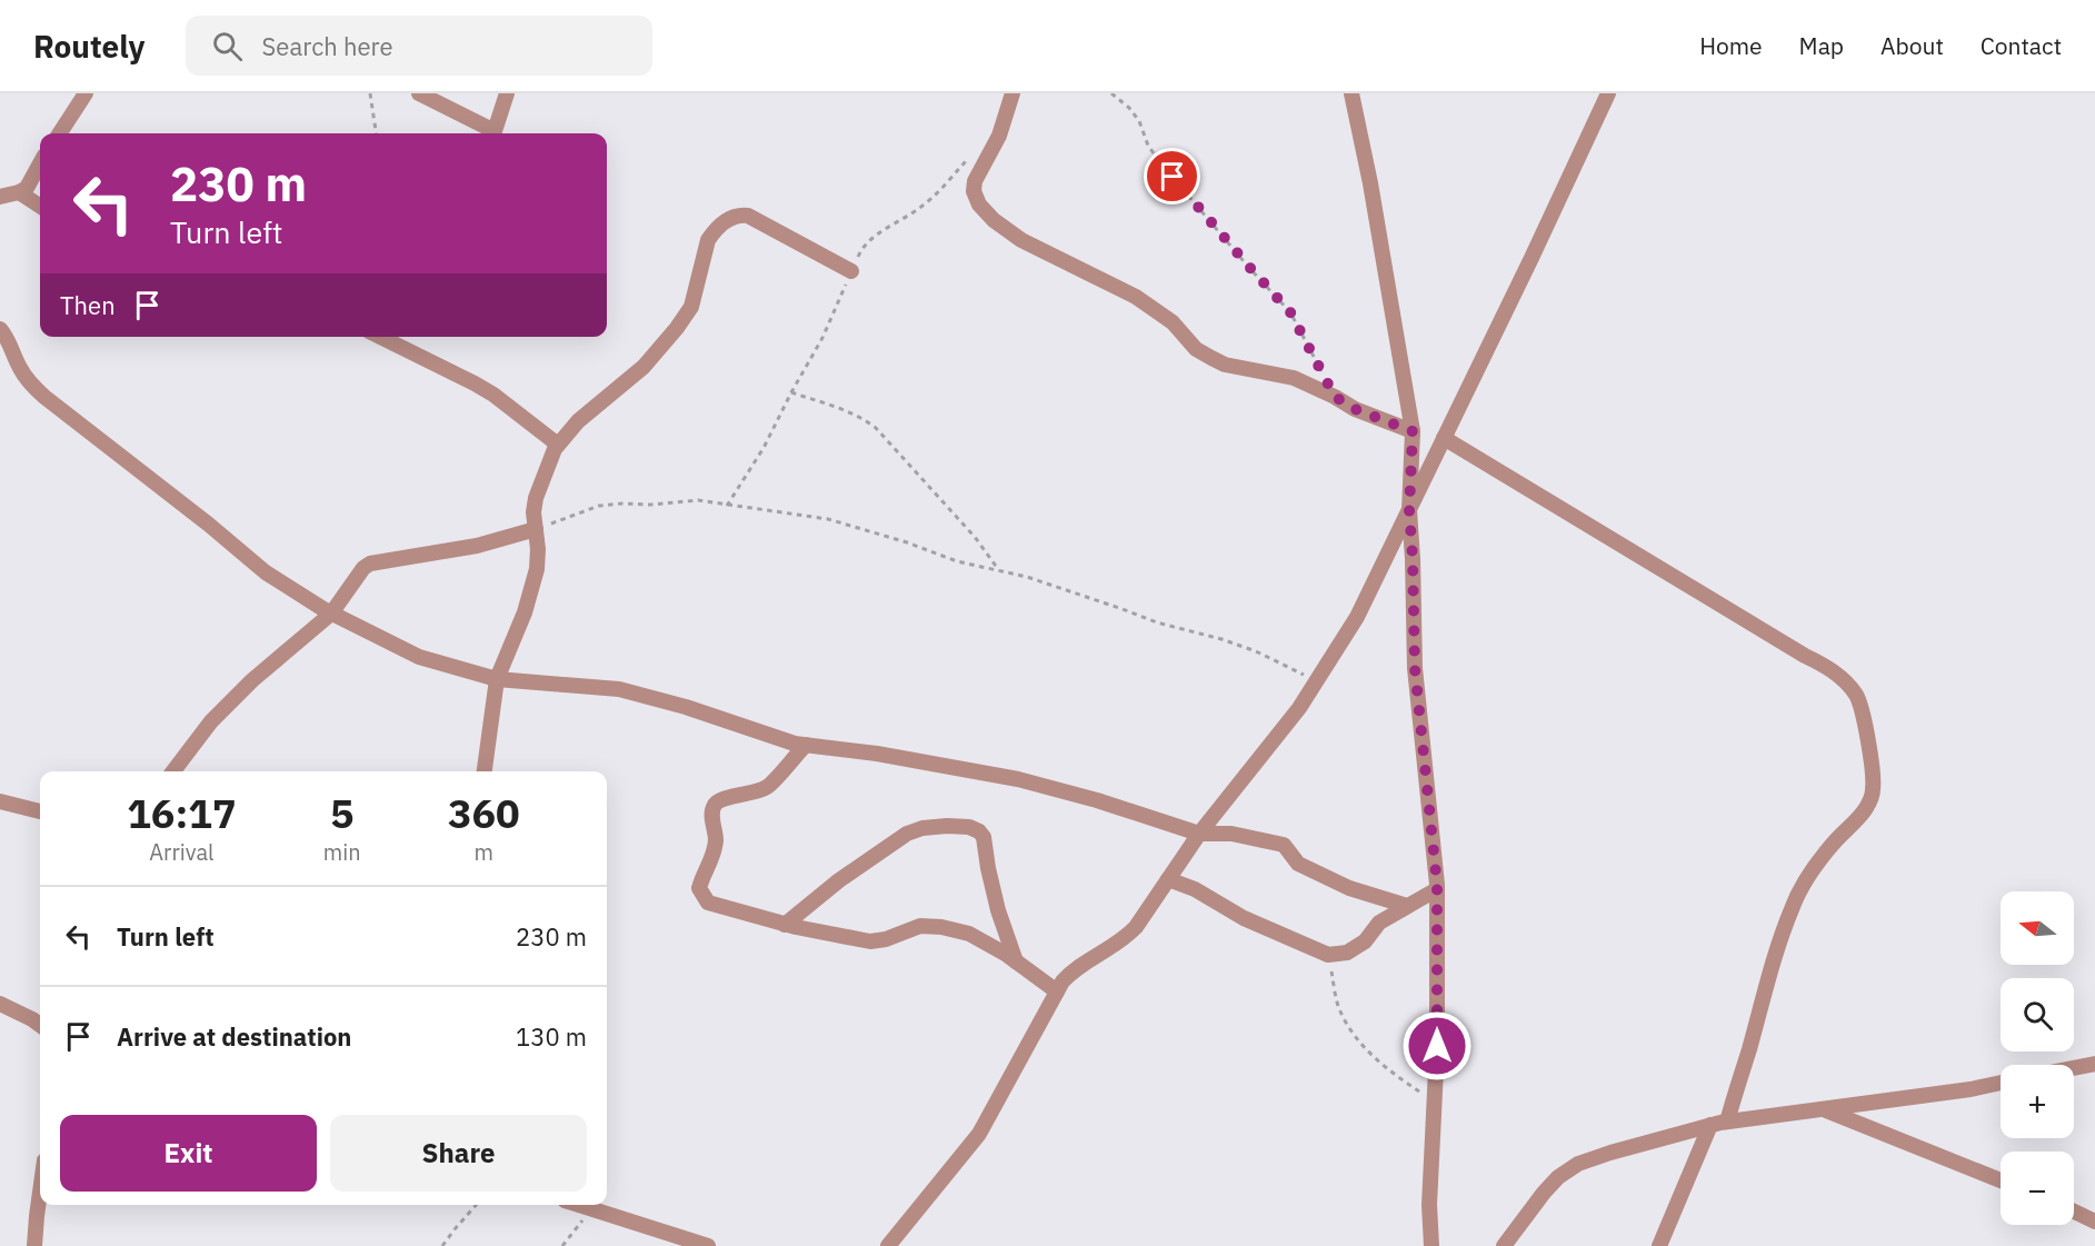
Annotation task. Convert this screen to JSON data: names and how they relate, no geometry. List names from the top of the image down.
{
  "north": "left",
  "page": {
    "header": "Routely",
    "search": "Search here",
    "nav": [
      "Home",
      "Map",
      "About",
      "Contact"
    ],
    "turn": ["230 m", "Turn left"],
    "then": "Then",
    "eta": [
      "16:17",
      "Arrival",
      "5",
      "min",
      "360",
      "m"
    ],
    "list": [
      {
        "name": "Turn left",
        "value": "230 m"
      },
      {
        "name": "Arrive at destination",
        "value": "130 m"
      }
    ],
    "map_buttons": ["+", "−"],
    "buttons": ["Exit", "Share"]
  }
}
